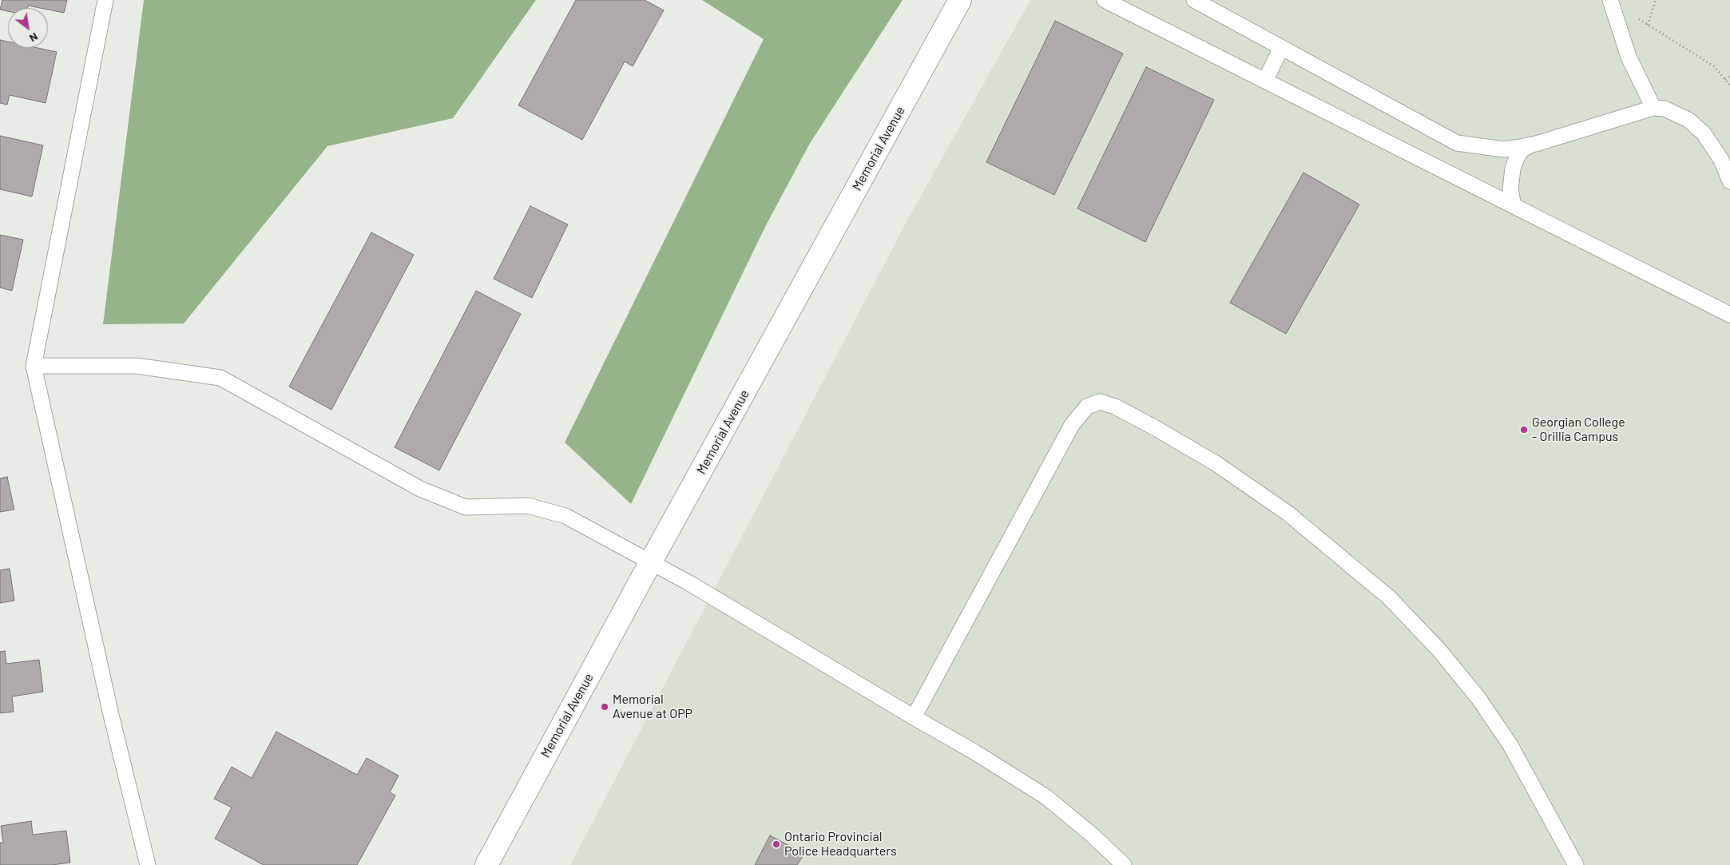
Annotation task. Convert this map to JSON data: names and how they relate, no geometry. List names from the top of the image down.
{
  "streets": {
    "main road": ["Memorial Avenue"]
  },
  "places": ["Georgian College - Orillia Campus", "Memorial Avenue at OPP", "Ontario Provincial Police Headquarters"],
  "north": "bottom right"
}
